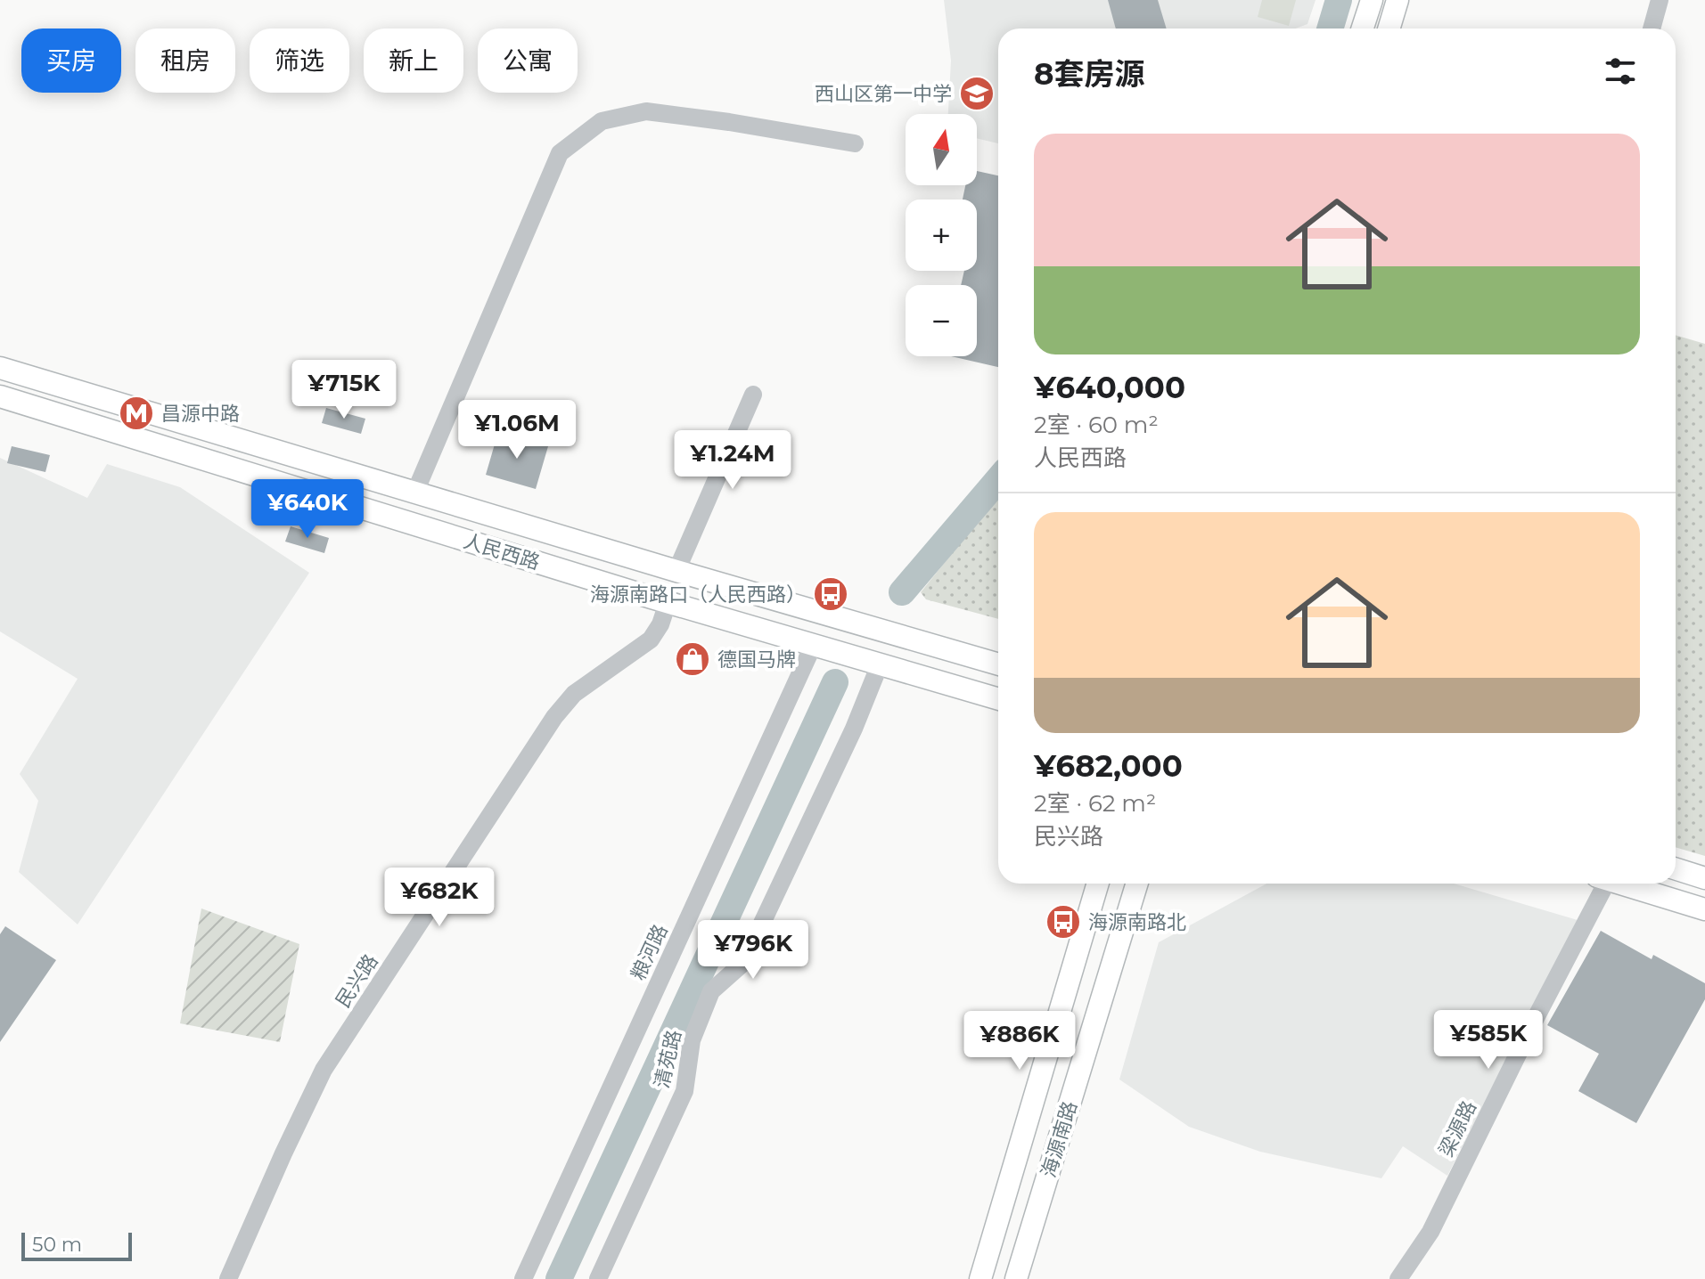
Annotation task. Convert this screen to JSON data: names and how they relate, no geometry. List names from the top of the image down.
{
  "streets": {
    "main road": ["人民西路", "海源南路"],
    "street": [
      "粮河路",
      "民兴路",
      "清苑路",
      "梁源路"
    ]
  },
  "crossings": [
    ["人民西路", "粮河路"],
    ["人民西路", "民兴路"],
    ["人民西路", "清苑路"]
  ],
  "places": {
    "school or university": ["西山区第一中学"],
    "metro station": ["昌源中路"],
    "bus stop": ["海源南路口（人民西路）", "海源南路北"],
    "shop": ["德国马牌"]
  },
  "scale_bar": "50 m",
  "north": "top",
  "page": {
    "chip": [
      "买房",
      "租房",
      "筛选",
      "新上",
      "公寓"
    ],
    "heading": "8套房源",
    "map_buttons": ["+", "−"],
    "list": [
      {
        "name": "¥640,000",
        "note": "2室 · 60 m² · 人民西路"
      },
      {
        "name": "¥682,000",
        "note": "2室 · 62 m² · 民兴路"
      }
    ],
    "price": [
      "¥715K",
      "¥1.06M",
      "¥1.24M",
      "¥640K",
      "¥682K",
      "¥796K",
      "¥585K",
      "¥886K"
    ],
    "scale": "50 m"
  }
}
